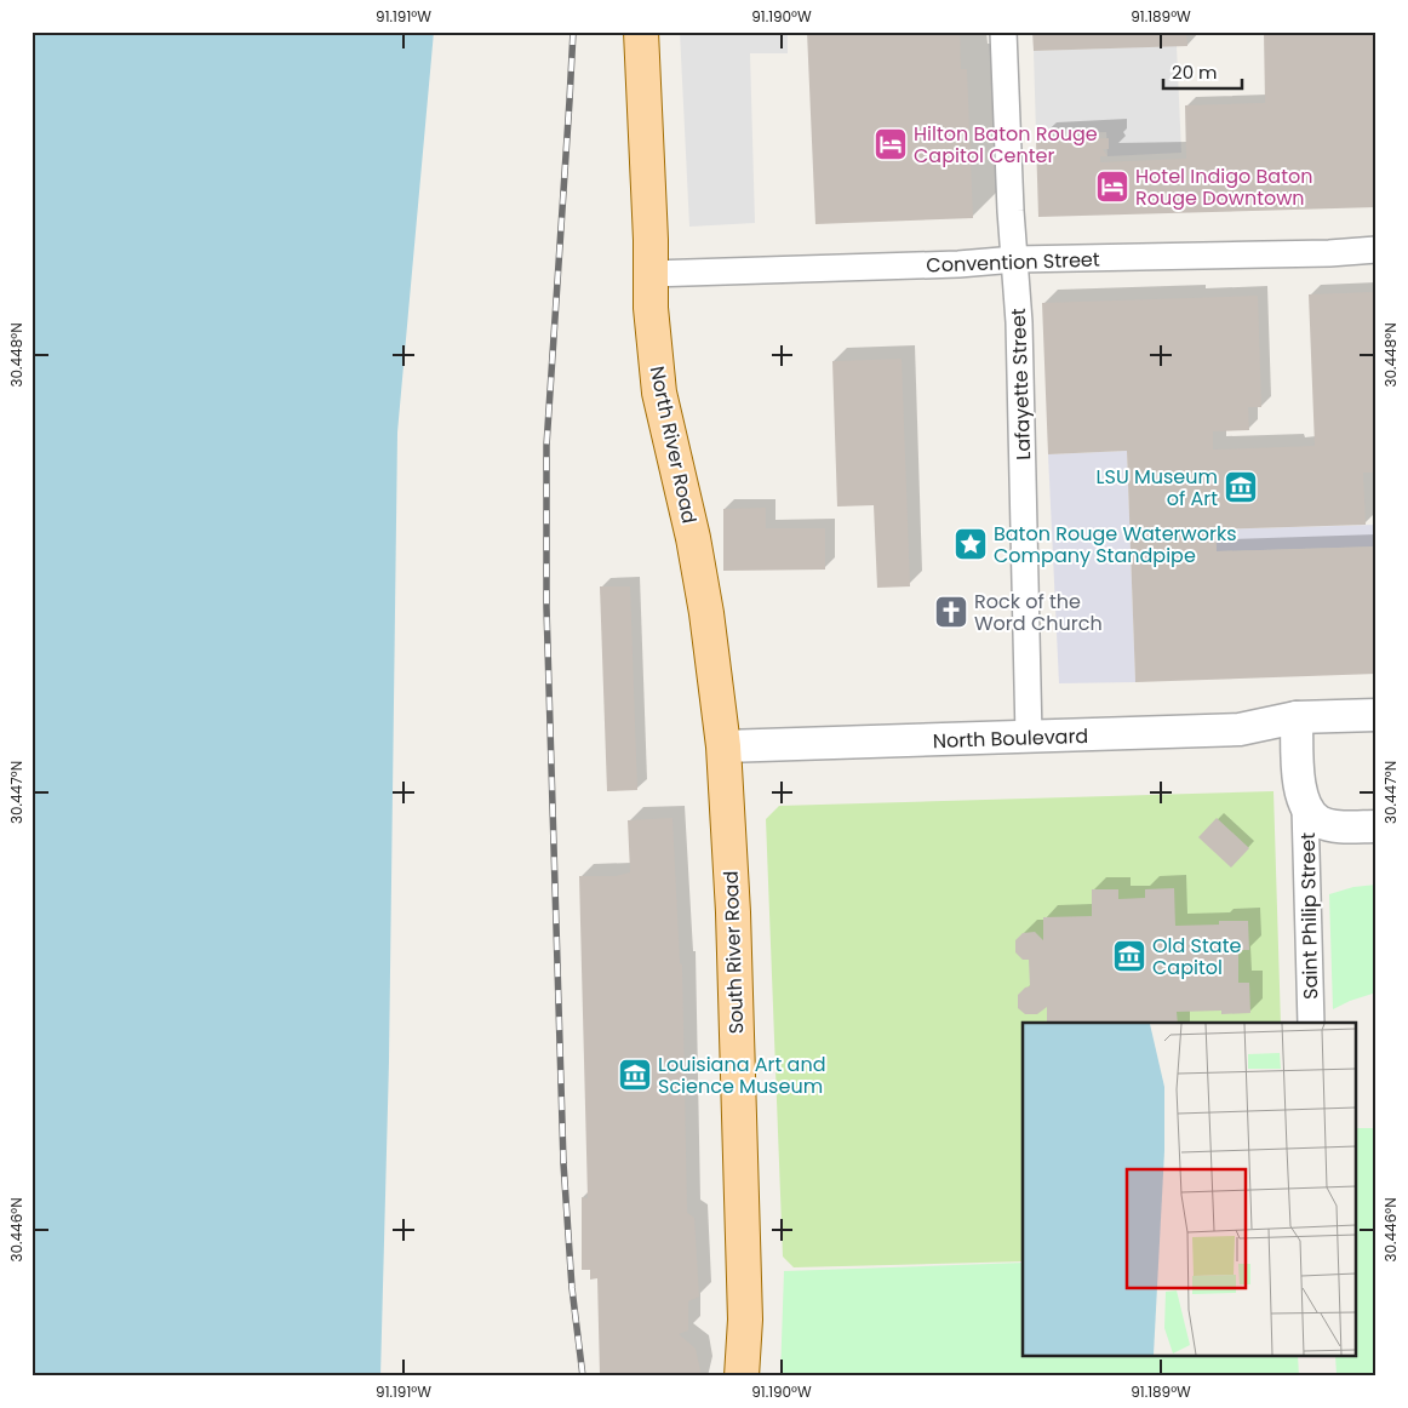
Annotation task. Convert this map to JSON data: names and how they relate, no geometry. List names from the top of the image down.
{
  "streets": {
    "main road": ["North River Road", "South River Road"],
    "street": [
      "Convention Street",
      "Lafayette Street",
      "North Boulevard",
      "Saint Philip Street"
    ]
  },
  "crossings": [
    ["Convention Street", "Lafayette Street"],
    ["Convention Street", "North River Road"],
    ["Lafayette Street", "North Boulevard"],
    ["North River Road", "North Boulevard"],
    ["North River Road", "South River Road"],
    ["North Boulevard", "South River Road"]
  ],
  "places": {
    "hotel": ["Hilton Baton Rouge Capitol Center", "Hotel Indigo Baton Rouge Downtown"],
    "museum": ["LSU Museum of Art", "Old State Capitol", "Louisiana Art and Science Museum"],
    "place": ["Baton Rouge Waterworks Company Standpipe"],
    "church": ["Rock of the Word Church"]
  },
  "scale_bar": "20 m",
  "coordinates": [
    "91.191°W",
    "91.190°W",
    "91.189°W",
    "30.448°N",
    "30.447°N",
    "30.446°N"
  ]
}
